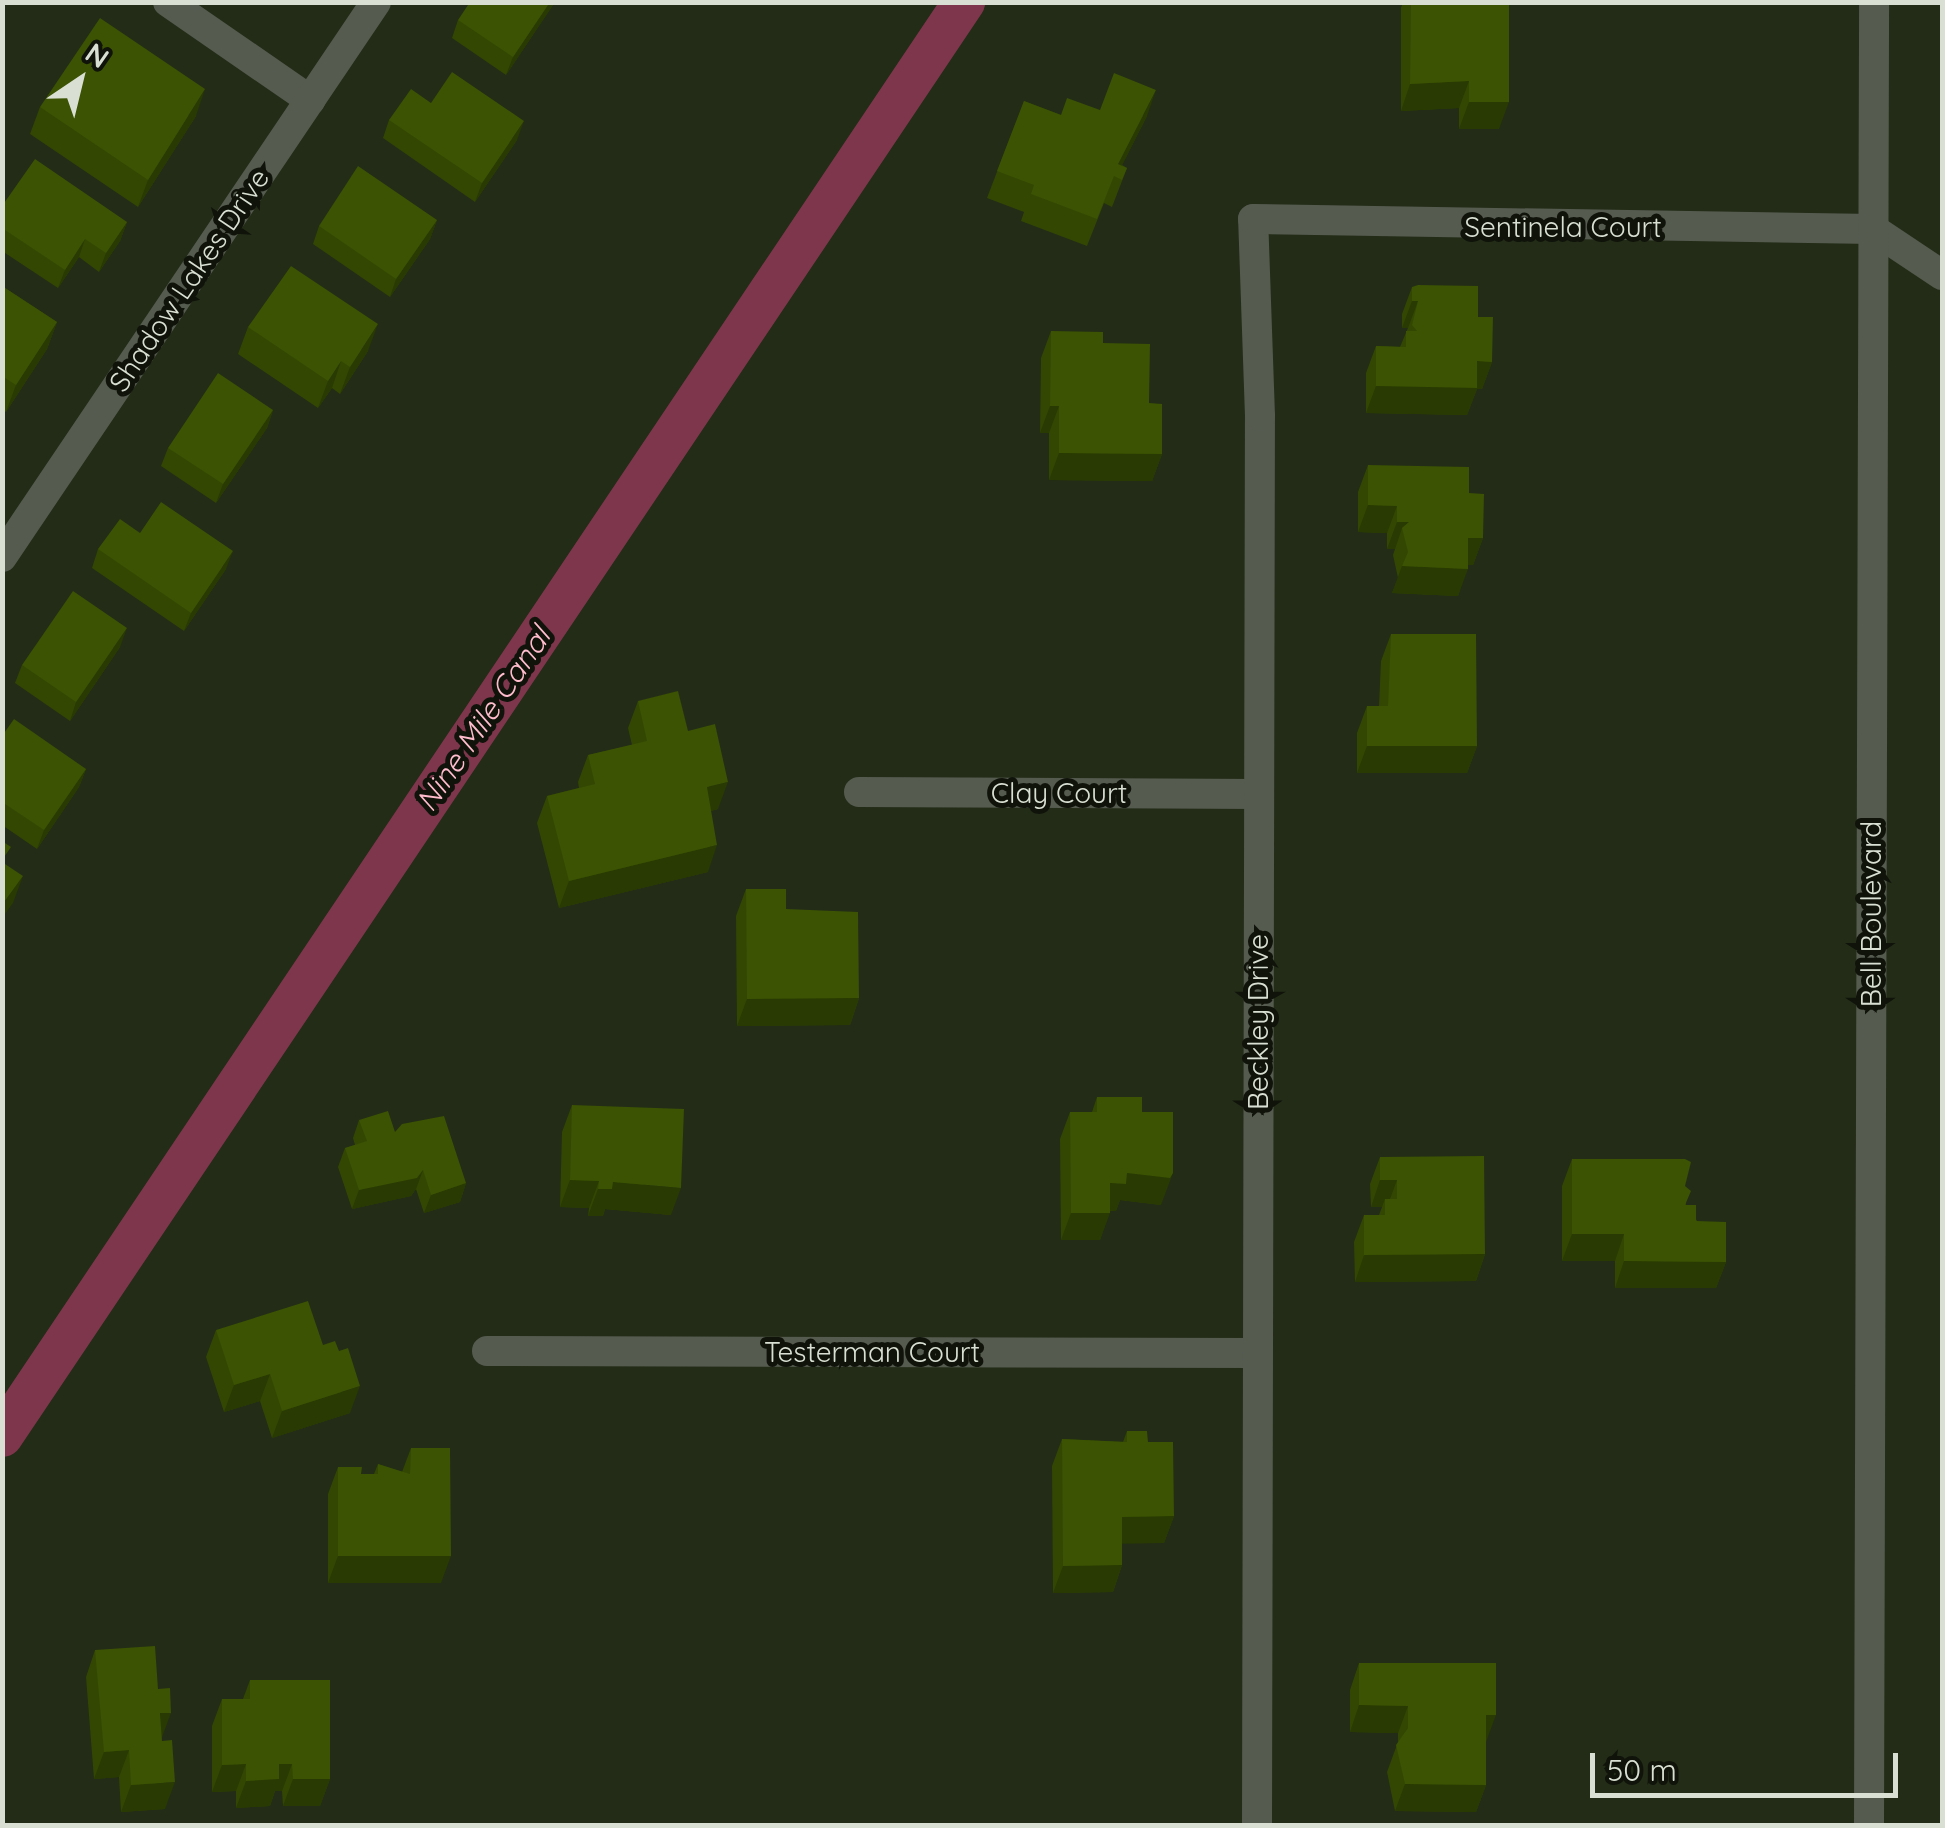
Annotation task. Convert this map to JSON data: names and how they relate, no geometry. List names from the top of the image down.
{
  "streets": {
    "street": [
      "Sentinela Court",
      "Shadow Lakes Drive",
      "Clay Court",
      "Bell Boulevard",
      "Beckley Drive",
      "Testerman Court"
    ]
  },
  "crossings": [
    ["Sentinela Court", "Bell Boulevard"],
    ["Sentinela Court", "Beckley Drive"],
    ["Clay Court", "Beckley Drive"],
    ["Beckley Drive", "Testerman Court"]
  ],
  "water": ["Nine Mile Canal"],
  "scale_bar": "50 m",
  "north": "top right"
}
